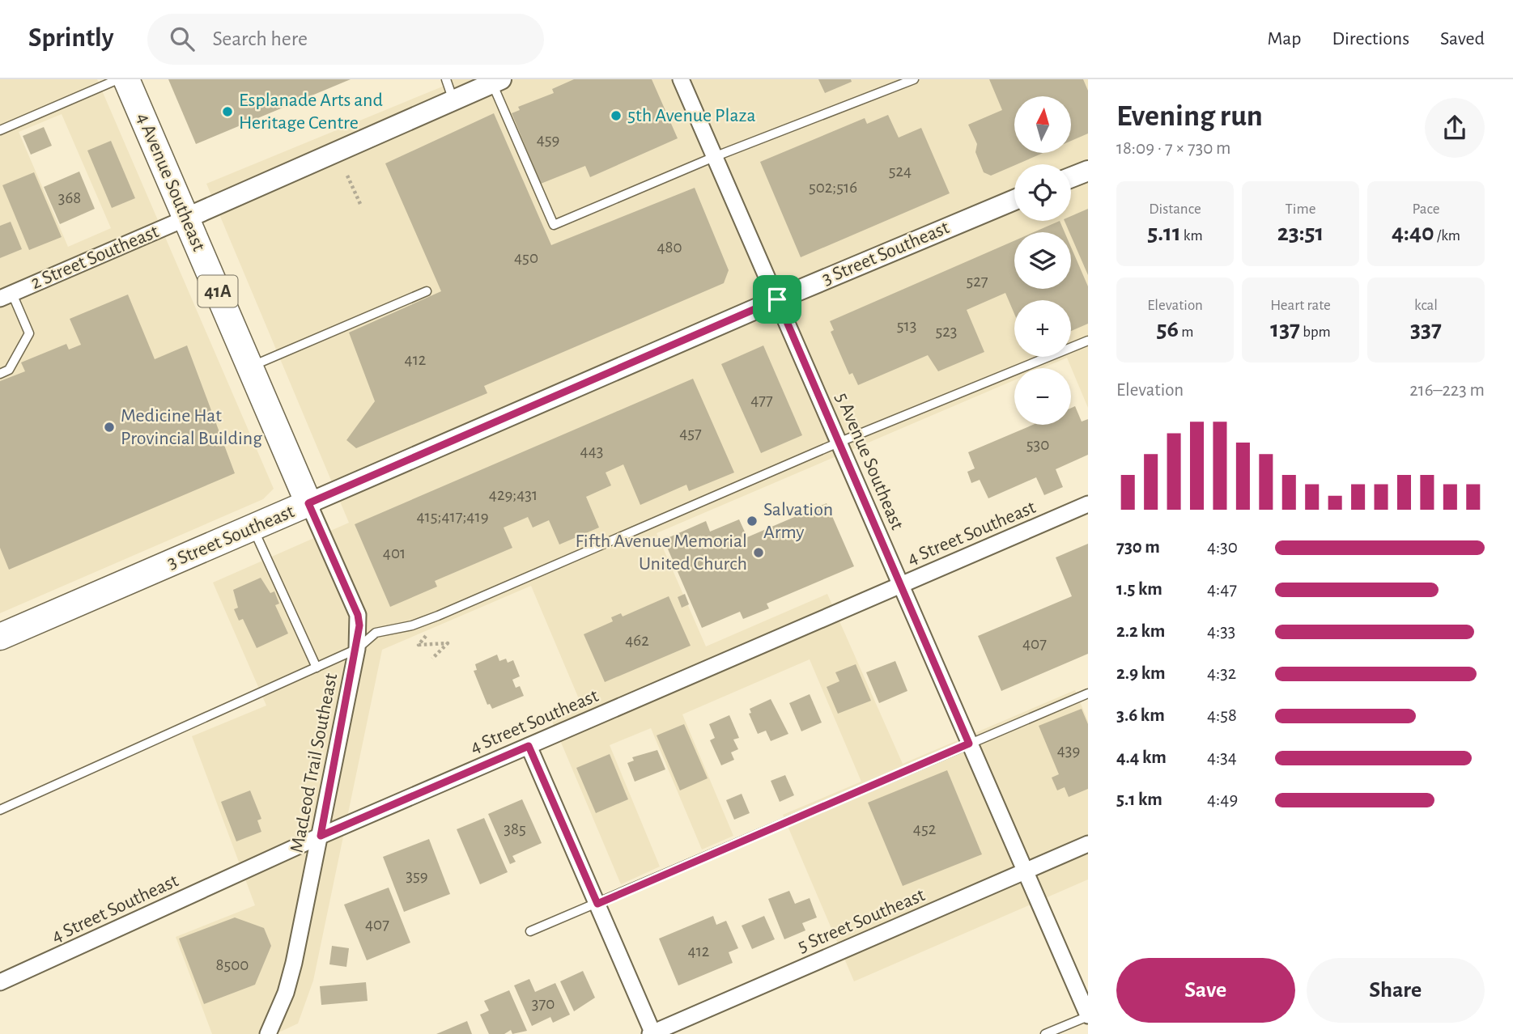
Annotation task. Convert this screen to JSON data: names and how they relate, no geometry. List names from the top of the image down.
{
  "streets": {
    "main road": ["4 Avenue Southeast", "3 Street Southeast", "41A"],
    "street": [
      "2 Street Southeast",
      "5 Avenue Southeast",
      "4 Street Southeast",
      "MacLeod Trail Southeast",
      "5 Street Southeast"
    ]
  },
  "crossings": [
    ["4 Avenue Southeast", "3 Street Southeast"],
    ["4 Avenue Southeast", "2 Street Southeast"],
    ["4 Avenue Southeast", "MacLeod Trail Southeast"],
    ["3 Street Southeast", "5 Avenue Southeast"],
    ["3 Street Southeast", "MacLeod Trail Southeast"],
    ["5 Avenue Southeast", "4 Street Southeast"],
    ["5 Avenue Southeast", "5 Street Southeast"],
    ["4 Street Southeast", "MacLeod Trail Southeast"]
  ],
  "places": [
    "Esplanade Arts and Heritage Centre",
    "5th Avenue Plaza",
    "Medicine Hat Provincial Building",
    "Salvation Army",
    "Fifth Avenue Memorial United Church"
  ],
  "house_numbers": [
    "459",
    "524",
    "502;516",
    "368",
    "480",
    "450",
    "527",
    "513",
    "523",
    "412",
    "477",
    "457",
    "530",
    "443",
    "429;431",
    "415;417;419",
    "401",
    "462",
    "407",
    "439",
    "385",
    "452",
    "359",
    "407",
    "412",
    "8500",
    "370"
  ],
  "north": "top",
  "page": {
    "header": "Sprintly",
    "search": "Search here",
    "nav": ["Map", "Directions", "Saved"],
    "heading": ["Evening run", "18:09 · 7 × 730 m"],
    "map_buttons": ["+", "−"],
    "stats": [
      ["Distance", "5.11 km"],
      ["Time", "23:51"],
      ["Pace", "4:40 /km"],
      ["Elevation", "56 m"],
      ["Heart rate", "137 bpm"],
      ["kcal", "337"]
    ],
    "chart": ["Elevation", "216–223 m"],
    "list": [
      {
        "name": "730 m",
        "note": "4:30"
      },
      {
        "name": "1.5 km",
        "note": "4:47"
      },
      {
        "name": "2.2 km",
        "note": "4:33"
      },
      {
        "name": "2.9 km",
        "note": "4:32"
      },
      {
        "name": "3.6 km",
        "note": "4:58"
      },
      {
        "name": "4.4 km",
        "note": "4:34"
      },
      {
        "name": "5.1 km",
        "note": "4:49"
      }
    ],
    "buttons": ["Save", "Share"]
  }
}
